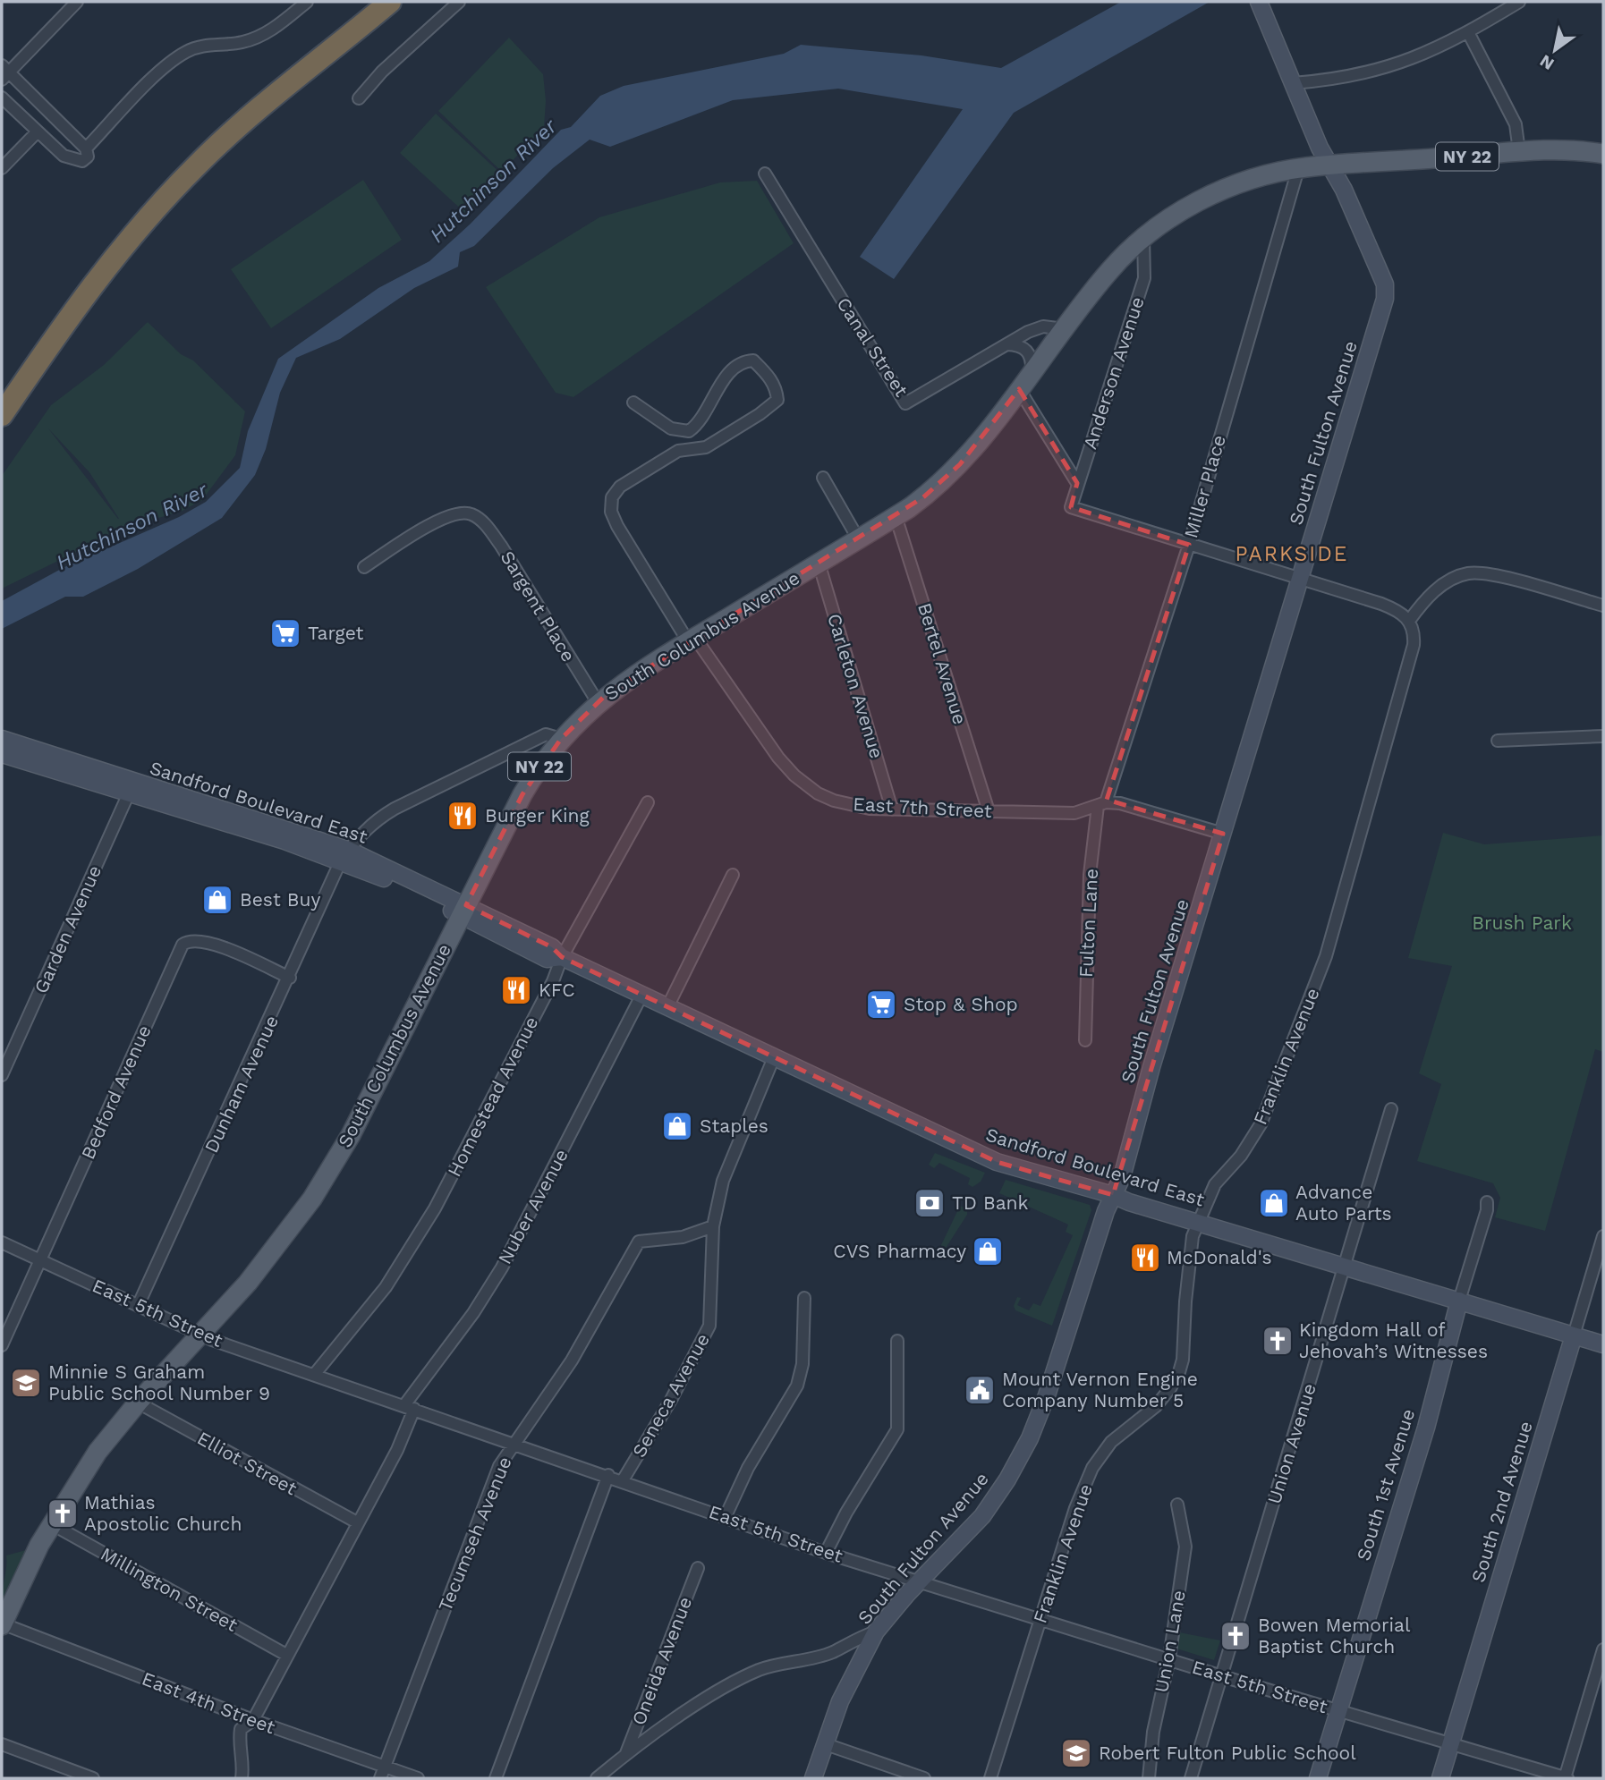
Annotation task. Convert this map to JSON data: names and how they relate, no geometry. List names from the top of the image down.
{
  "streets": {
    "main road": ["NY 22", "South Columbus Avenue"],
    "street": [
      "Canal Street",
      "Anderson Avenue",
      "South Fulton Avenue",
      "Miller Place",
      "Sargent Place",
      "Bertel Avenue",
      "Carleton Avenue",
      "Sandford Boulevard East",
      "East 7th Street",
      "Fulton Lane",
      "Garden Avenue",
      "Franklin Avenue",
      "Dunham Avenue",
      "Bedford Avenue",
      "Homestead Avenue",
      "Nuber Avenue",
      "East 5th Street",
      "Seneca Avenue",
      "Union Avenue",
      "Elliot Street",
      "South 1st Avenue",
      "South 2nd Avenue",
      "Tecumseh Avenue",
      "Millington Street",
      "Union Lane",
      "Oneida Avenue",
      "East 4th Street"
    ]
  },
  "crossings": [
    ["Canal Street", "South Columbus Avenue"],
    ["Anderson Avenue", "Miller Place"],
    ["Anderson Avenue", "South Columbus Avenue"],
    ["South Fulton Avenue", "South Columbus Avenue"],
    ["South Fulton Avenue", "Sandford Boulevard East"],
    ["South Fulton Avenue", "East 7th Street"],
    ["South Fulton Avenue", "East 5th Street"],
    ["Miller Place", "South Columbus Avenue"],
    ["Miller Place", "East 7th Street"],
    ["Miller Place", "Fulton Lane"],
    ["Sargent Place", "South Columbus Avenue"],
    ["South Columbus Avenue", "Bertel Avenue"],
    ["South Columbus Avenue", "Carleton Avenue"],
    ["South Columbus Avenue", "Sandford Boulevard East"],
    ["South Columbus Avenue", "East 7th Street"],
    ["South Columbus Avenue", "Dunham Avenue"],
    ["South Columbus Avenue", "East 5th Street"],
    ["South Columbus Avenue", "Elliot Street"],
    ["South Columbus Avenue", "Millington Street"],
    ["South Columbus Avenue", "East 4th Street"],
    ["Bertel Avenue", "East 7th Street"],
    ["Carleton Avenue", "East 7th Street"],
    ["Sandford Boulevard East", "Garden Avenue"],
    ["Sandford Boulevard East", "Franklin Avenue"],
    ["Sandford Boulevard East", "Dunham Avenue"],
    ["Sandford Boulevard East", "Homestead Avenue"],
    ["Sandford Boulevard East", "Nuber Avenue"],
    ["Sandford Boulevard East", "Seneca Avenue"],
    ["Sandford Boulevard East", "Union Avenue"],
    ["Sandford Boulevard East", "South 1st Avenue"],
    ["Sandford Boulevard East", "South 2nd Avenue"],
    ["East 7th Street", "Fulton Lane"],
    ["Franklin Avenue", "East 5th Street"],
    ["Dunham Avenue", "Bedford Avenue"],
    ["Dunham Avenue", "East 5th Street"],
    ["Bedford Avenue", "East 5th Street"],
    ["Homestead Avenue", "East 5th Street"],
    ["Nuber Avenue", "East 5th Street"],
    ["Nuber Avenue", "Elliot Street"],
    ["Nuber Avenue", "Millington Street"],
    ["Nuber Avenue", "East 4th Street"],
    ["East 5th Street", "Seneca Avenue"],
    ["East 5th Street", "Union Avenue"],
    ["East 5th Street", "South 1st Avenue"],
    ["East 5th Street", "South 2nd Avenue"],
    ["East 5th Street", "Tecumseh Avenue"],
    ["East 5th Street", "Union Lane"],
    ["Seneca Avenue", "Tecumseh Avenue"],
    ["Tecumseh Avenue", "East 4th Street"]
  ],
  "districts": ["PARKSIDE"],
  "water": ["Hutchinson River"],
  "parks": ["Brush Park"],
  "places": {
    "supermarket": ["Target", "Stop & Shop"],
    "restaurant": ["Burger King", "KFC", "McDonald's"],
    "shop": [
      "Best Buy",
      "Staples",
      "Advance Auto Parts",
      "CVS Pharmacy"
    ],
    "bank": ["TD Bank"],
    "church": ["Kingdom Hall of Jehovah’s Witnesses", "Mathias Apostolic Church", "Bowen Memorial Baptist Church"],
    "school or university": ["Minnie S Graham Public School Number 9", "Robert Fulton Public School"],
    "public building": ["Mount Vernon Engine Company Number 5"]
  },
  "north": "bottom left"
}
